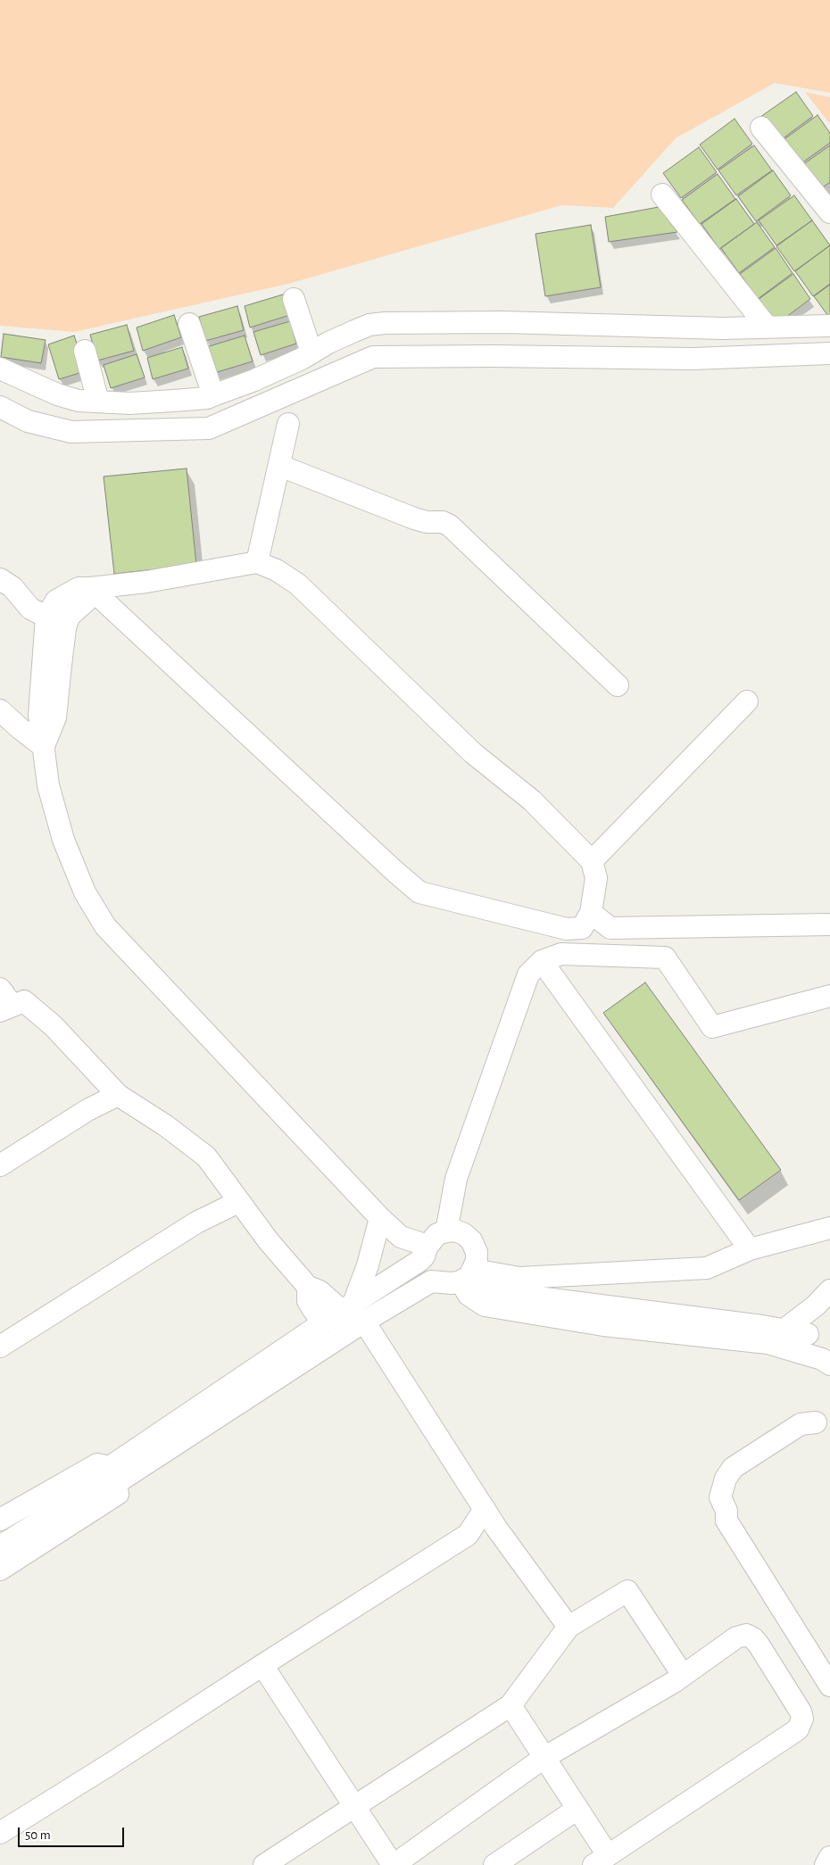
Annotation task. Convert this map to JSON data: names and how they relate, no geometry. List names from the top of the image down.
{
  "scale_bar": "50 m"
}
